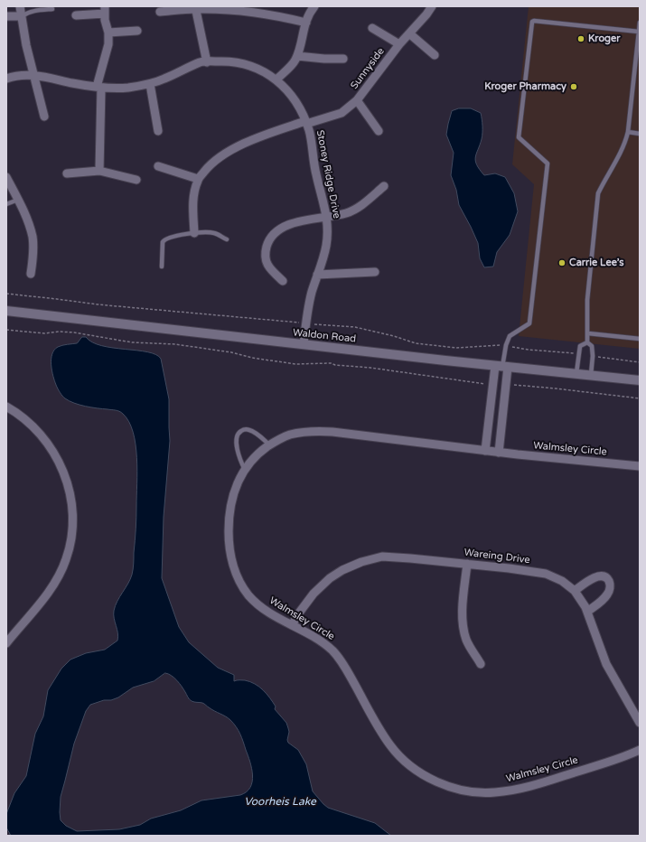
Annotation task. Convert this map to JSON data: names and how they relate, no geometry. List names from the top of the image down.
{
  "streets": {
    "street": [
      "Sunnyside",
      "Stoney Ridge Drive",
      "Waldon Road",
      "Walmsley Circle",
      "Wareing Drive"
    ]
  },
  "crossings": [
    ["Sunnyside", "Stoney Ridge Drive"],
    ["Stoney Ridge Drive", "Waldon Road"],
    ["Walmsley Circle", "Wareing Drive"]
  ],
  "water": ["Voorheis Lake"],
  "places": ["Kroger", "Kroger Pharmacy", "Carrie Lee’s"]
}
